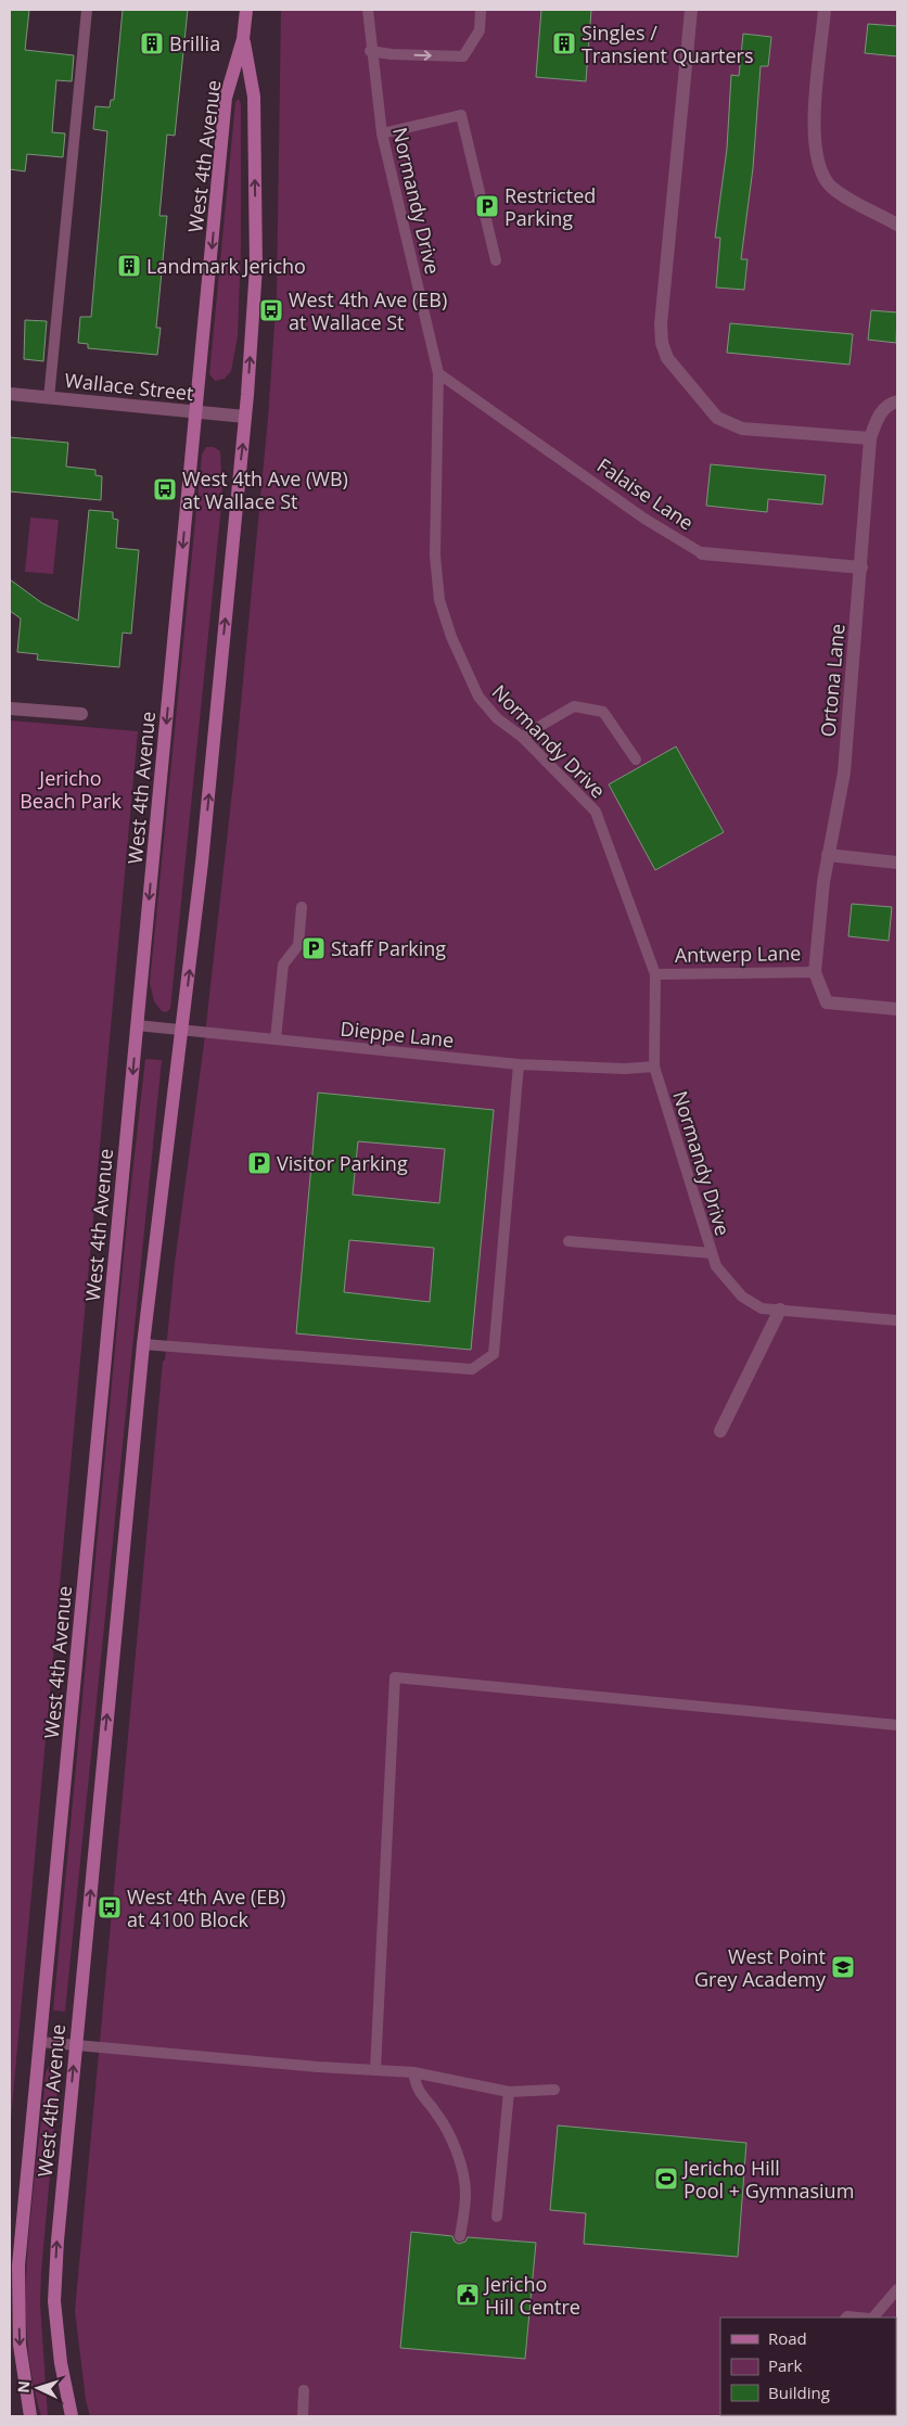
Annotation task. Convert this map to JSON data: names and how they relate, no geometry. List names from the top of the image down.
{
  "streets": {
    "main road": ["West 4th Avenue"],
    "street": [
      "Wallace Street",
      "Falaise Lane",
      "Ortona Lane",
      "Antwerp Lane"
    ],
    "lane": ["Normandy Drive", "Dieppe Lane"]
  },
  "crossings": [
    ["West 4th Avenue", "Wallace Street"],
    ["West 4th Avenue", "Dieppe Lane"],
    ["Normandy Drive", "Falaise Lane"],
    ["Normandy Drive", "Antwerp Lane"],
    ["Normandy Drive", "Dieppe Lane"],
    ["Falaise Lane", "Ortona Lane"],
    ["Ortona Lane", "Antwerp Lane"]
  ],
  "parks": ["Jericho Beach Park"],
  "places": {
    "building": ["Brillia", "Singles / Transient Quarters", "Landmark Jericho"],
    "parking": ["Restricted Parking", "Staff Parking", "Visitor Parking"],
    "bus stop": ["West 4th Ave (EB) at Wallace St", "West 4th Ave (WB) at Wallace St", "West 4th Ave (EB) at 4100 Block"],
    "school or university": ["West Point Grey Academy"],
    "sports": ["Jericho Hill Pool + Gymnasium"],
    "public building": ["Jericho Hill Centre"]
  },
  "legend": ["Road", "Park", "Building"],
  "north": "left"
}
